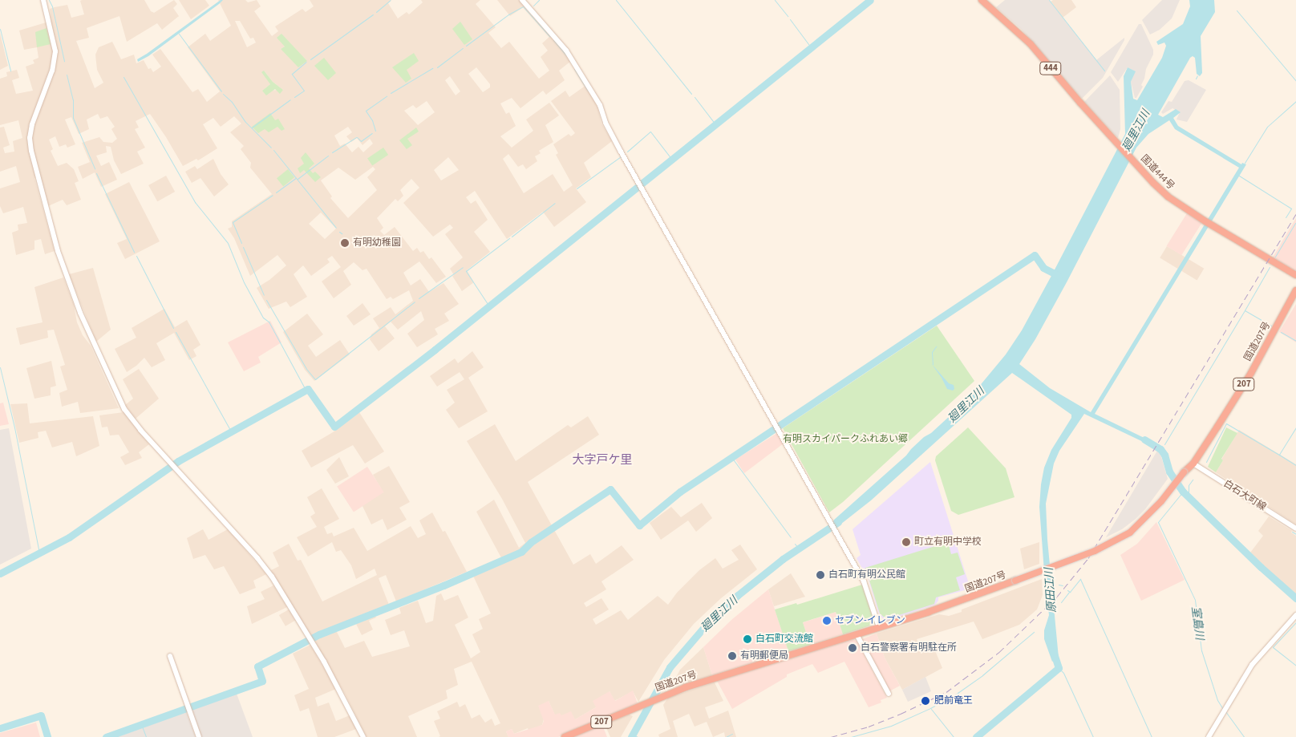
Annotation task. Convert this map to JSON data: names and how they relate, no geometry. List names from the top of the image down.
{
  "streets": {
    "highway": [
      "444",
      "国道444号",
      "国道207号",
      "207"
    ],
    "street": ["白石大町線"]
  },
  "crossings": [
    ["国道207号", "白石大町線"]
  ],
  "districts": ["大字戸ケ里"],
  "water": ["廻里江川", "原田江川", "室島川"],
  "parks": ["有明スカイパークふれあい郷"],
  "places": [
    "有明幼稚園",
    "町立有明中学校",
    "白石町有明公民館",
    "セブン-イレブン",
    "白石町交流館",
    "白石警察署有明駐在所",
    "有明郵便局",
    "肥前竜王"
  ]
}
